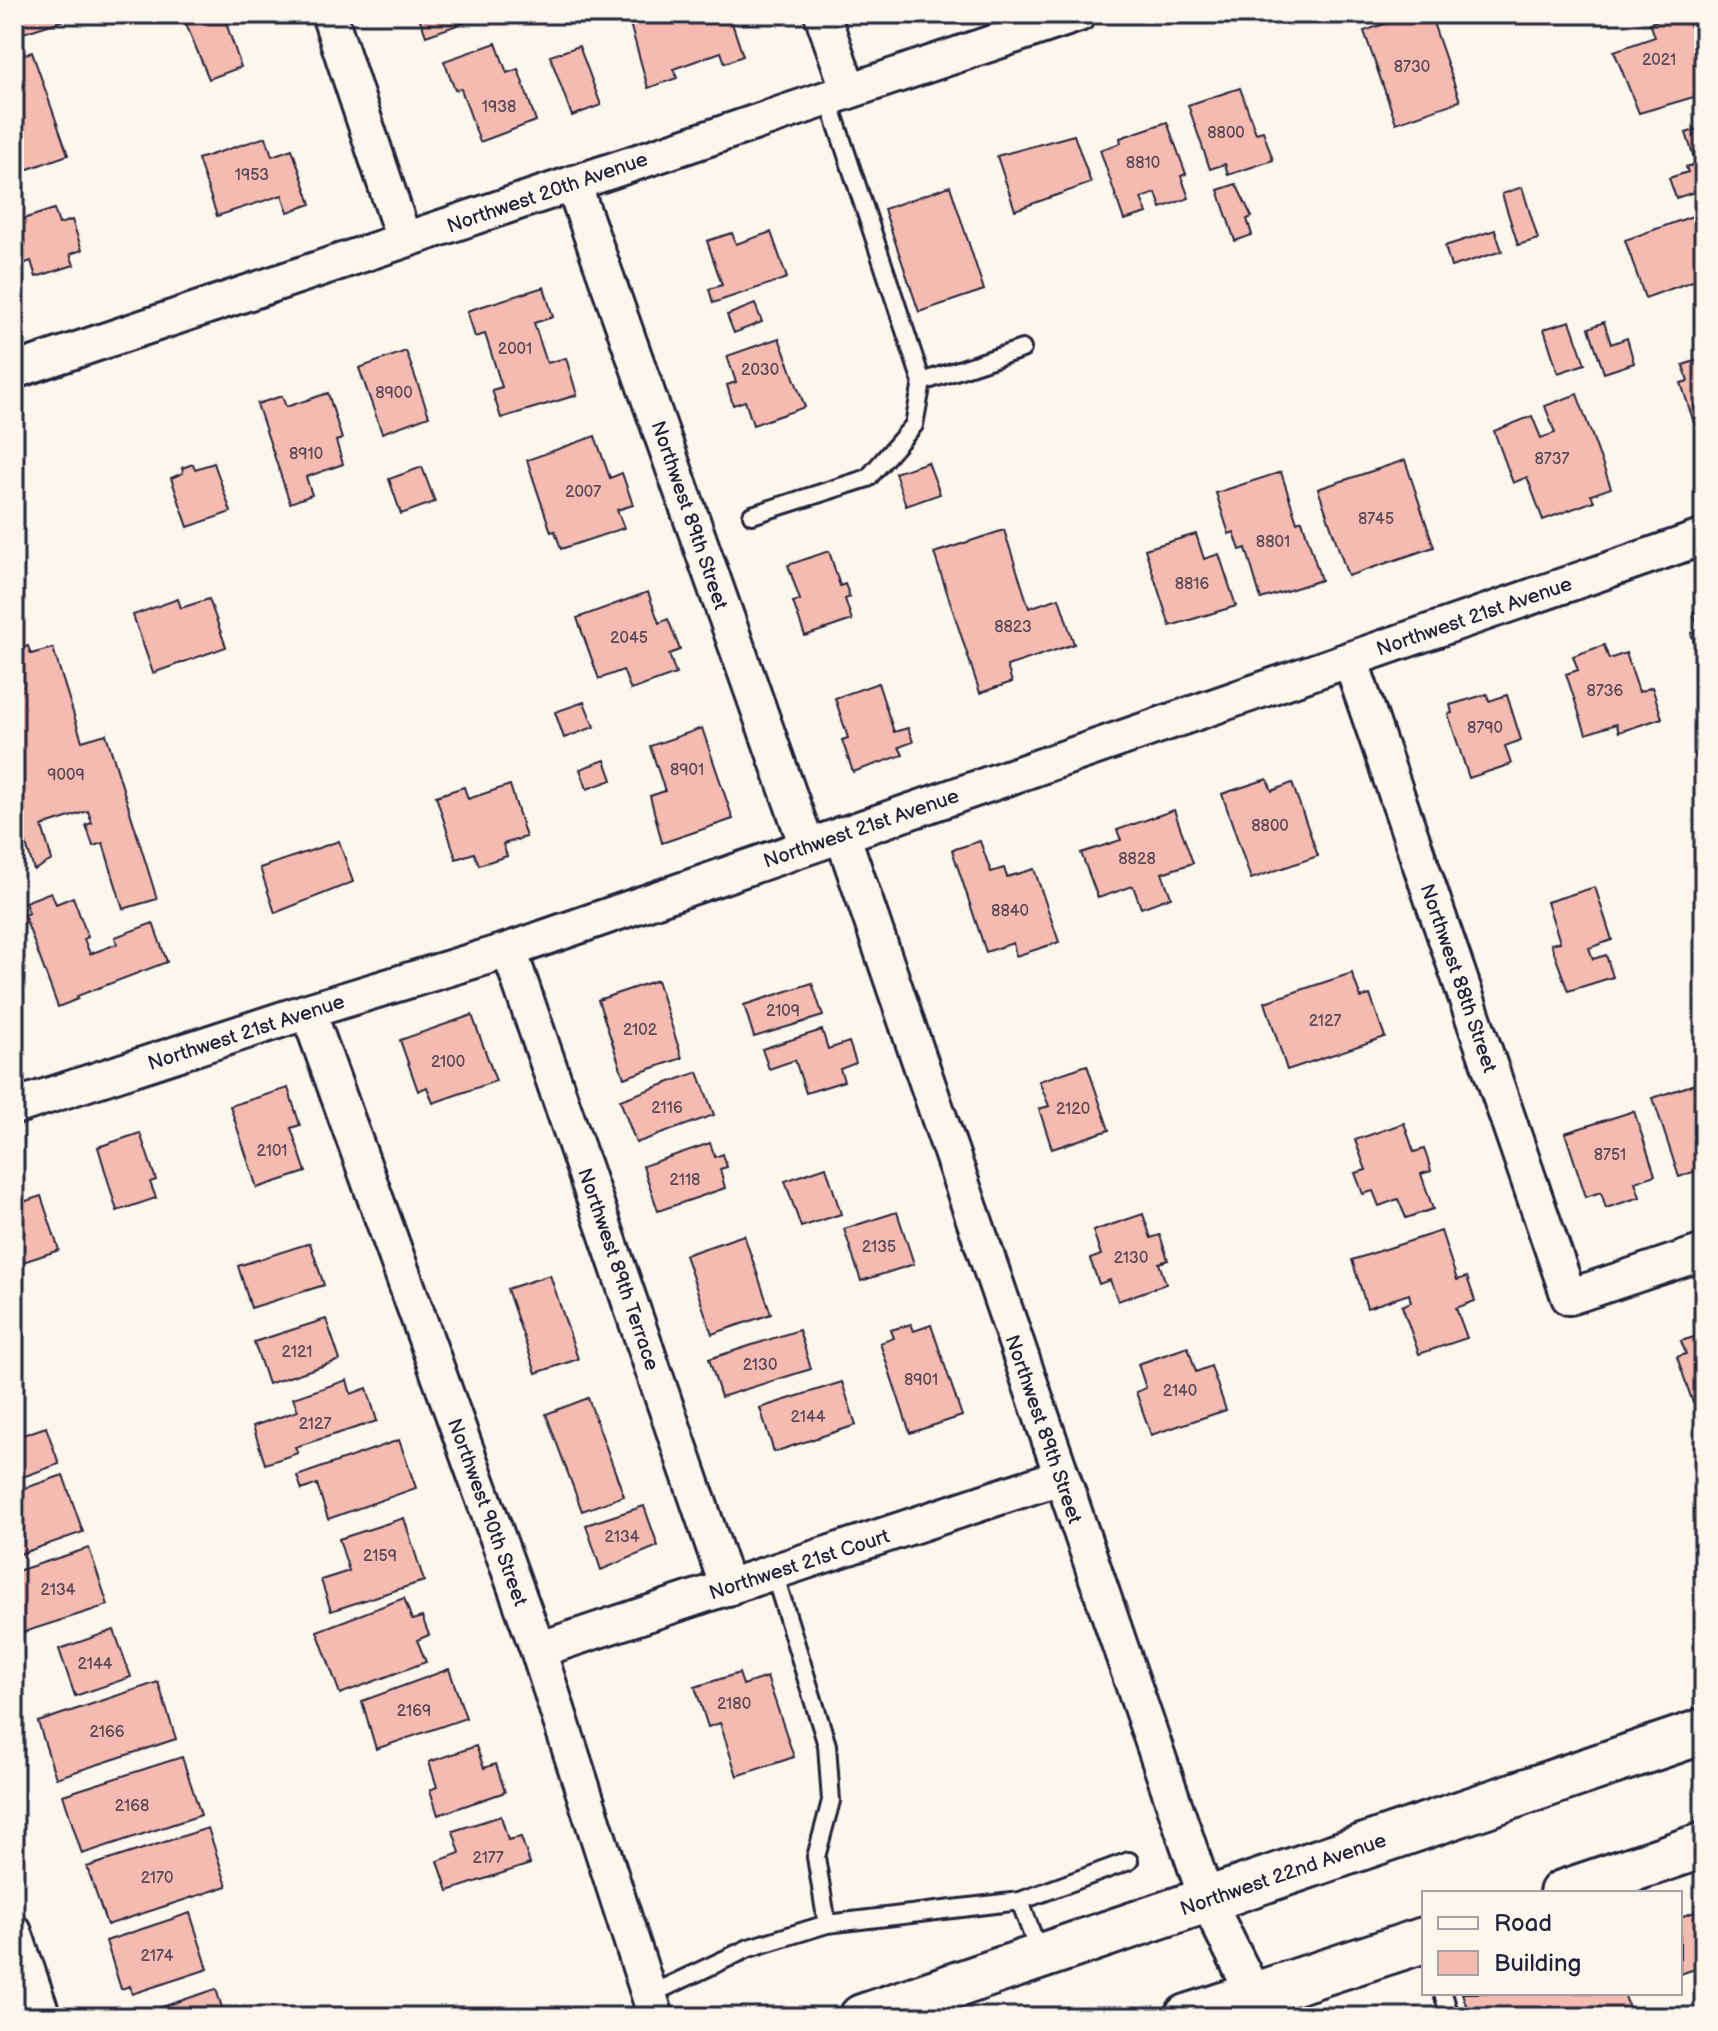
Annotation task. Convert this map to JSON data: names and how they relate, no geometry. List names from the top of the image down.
{
  "streets": {
    "main road": ["Northwest 22nd Avenue"],
    "street": [
      "Northwest 20th Avenue",
      "Northwest 89th Street",
      "Northwest 21st Avenue",
      "Northwest 88th Street",
      "Northwest 89th Terrace",
      "Northwest 90th Street",
      "Northwest 21st Court"
    ]
  },
  "crossings": [
    ["Northwest 20th Avenue", "Northwest 89th Street"],
    ["Northwest 89th Street", "Northwest 21st Avenue"],
    ["Northwest 89th Street", "Northwest 21st Court"],
    ["Northwest 89th Street", "Northwest 22nd Avenue"],
    ["Northwest 21st Avenue", "Northwest 88th Street"],
    ["Northwest 21st Avenue", "Northwest 89th Terrace"],
    ["Northwest 21st Avenue", "Northwest 90th Street"],
    ["Northwest 89th Terrace", "Northwest 21st Court"],
    ["Northwest 90th Street", "Northwest 21st Court"]
  ],
  "house_numbers": [
    "2021",
    "8730",
    "1938",
    "8800",
    "8810",
    "1953",
    "2001",
    "2030",
    "8900",
    "8910",
    "8737",
    "2007",
    "8745",
    "8801",
    "8816",
    "8823",
    "2045",
    "8736",
    "8790",
    "8901",
    "9009",
    "8800",
    "8828",
    "8840",
    "2109",
    "2127",
    "2102",
    "2100",
    "2116",
    "2120",
    "2101",
    "8751",
    "2118",
    "2135",
    "2130",
    "2121",
    "2130",
    "8901",
    "2140",
    "2144",
    "2127",
    "2134",
    "2159",
    "2134",
    "2144",
    "2180",
    "2169",
    "2166",
    "2168",
    "2177",
    "2170",
    "2174"
  ],
  "legend": ["Road", "Building"]
}
